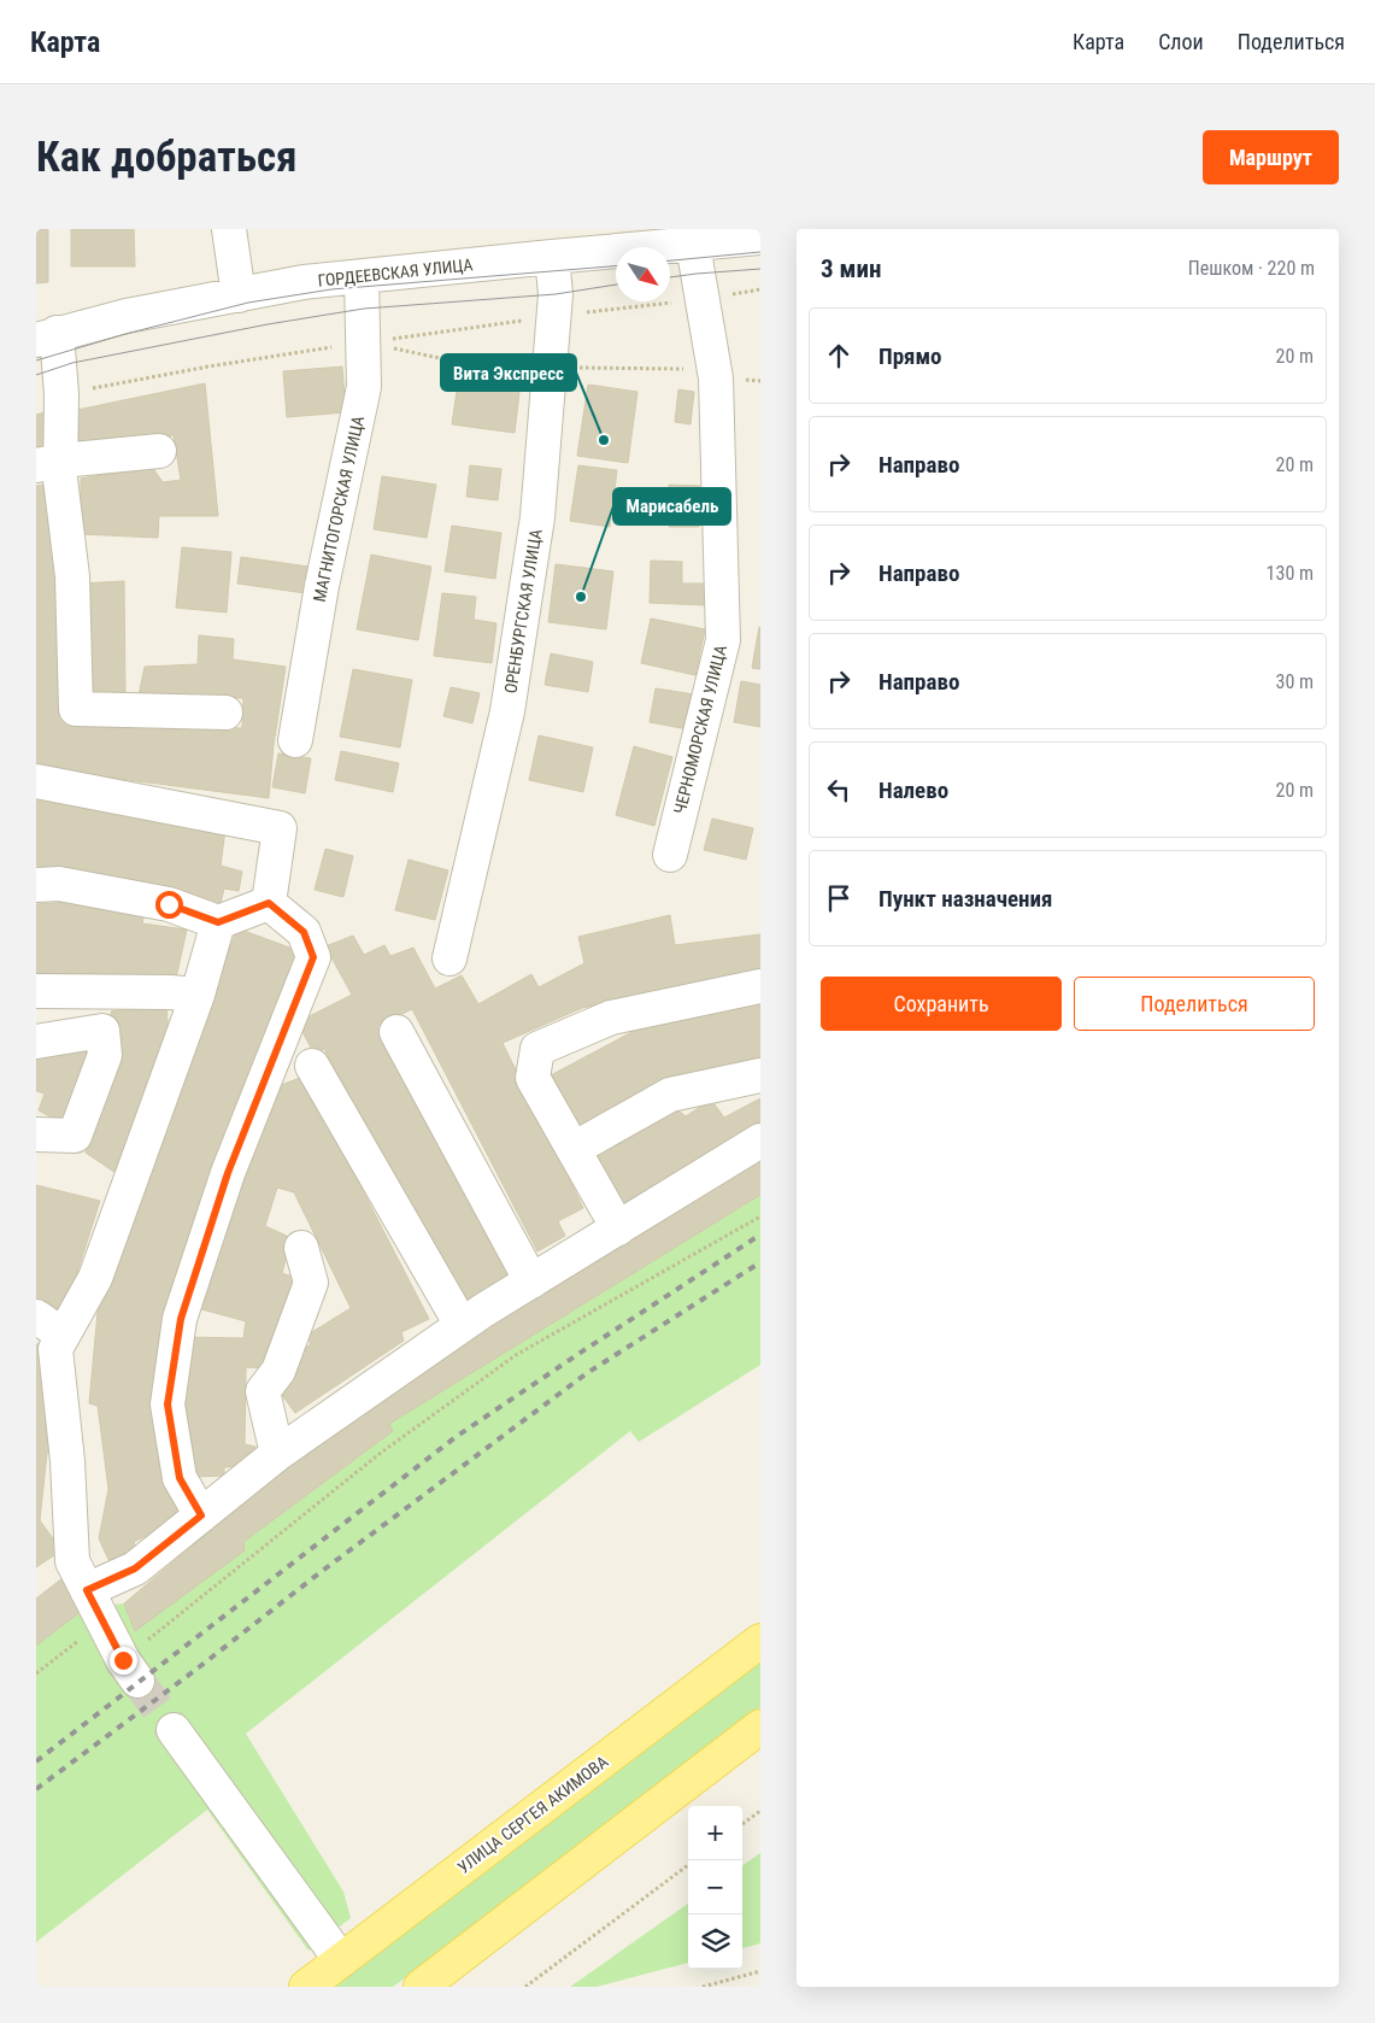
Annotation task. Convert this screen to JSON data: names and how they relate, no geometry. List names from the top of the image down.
{
  "streets": {
    "main road": ["УЛИЦА СЕРГЕЯ АКИМОВА"],
    "street": [
      "ГОРДЕЕВСКАЯ УЛИЦА",
      "МАГНИТОГОРСКАЯ УЛИЦА",
      "ОРЕНБУРГСКАЯ УЛИЦА",
      "ЧЕРНОМОРСКАЯ УЛИЦА"
    ]
  },
  "crossings": [
    ["ГОРДЕЕВСКАЯ УЛИЦА", "МАГНИТОГОРСКАЯ УЛИЦА"],
    ["ГОРДЕЕВСКАЯ УЛИЦА", "ОРЕНБУРГСКАЯ УЛИЦА"],
    ["ГОРДЕЕВСКАЯ УЛИЦА", "ЧЕРНОМОРСКАЯ УЛИЦА"]
  ],
  "places": ["Вита Экспресс", "Марисабель"],
  "north": "bottom right",
  "page": {
    "header": "Карта",
    "nav": ["Карта", "Слои", "Поделиться"],
    "buttons": [
      "Маршрут",
      ["Сохранить", "Поделиться"]
    ],
    "title": "Как добраться",
    "heading": ["3 мин", "Пешком · 220 m"],
    "list": [
      ["Прямо", "20 m"],
      ["Направо", "20 m"],
      ["Направо", "130 m"],
      ["Направо", "30 m"],
      ["Налево", "20 m"],
      "Пункт назначения"
    ],
    "map_buttons": ["+", "−"]
  }
}
